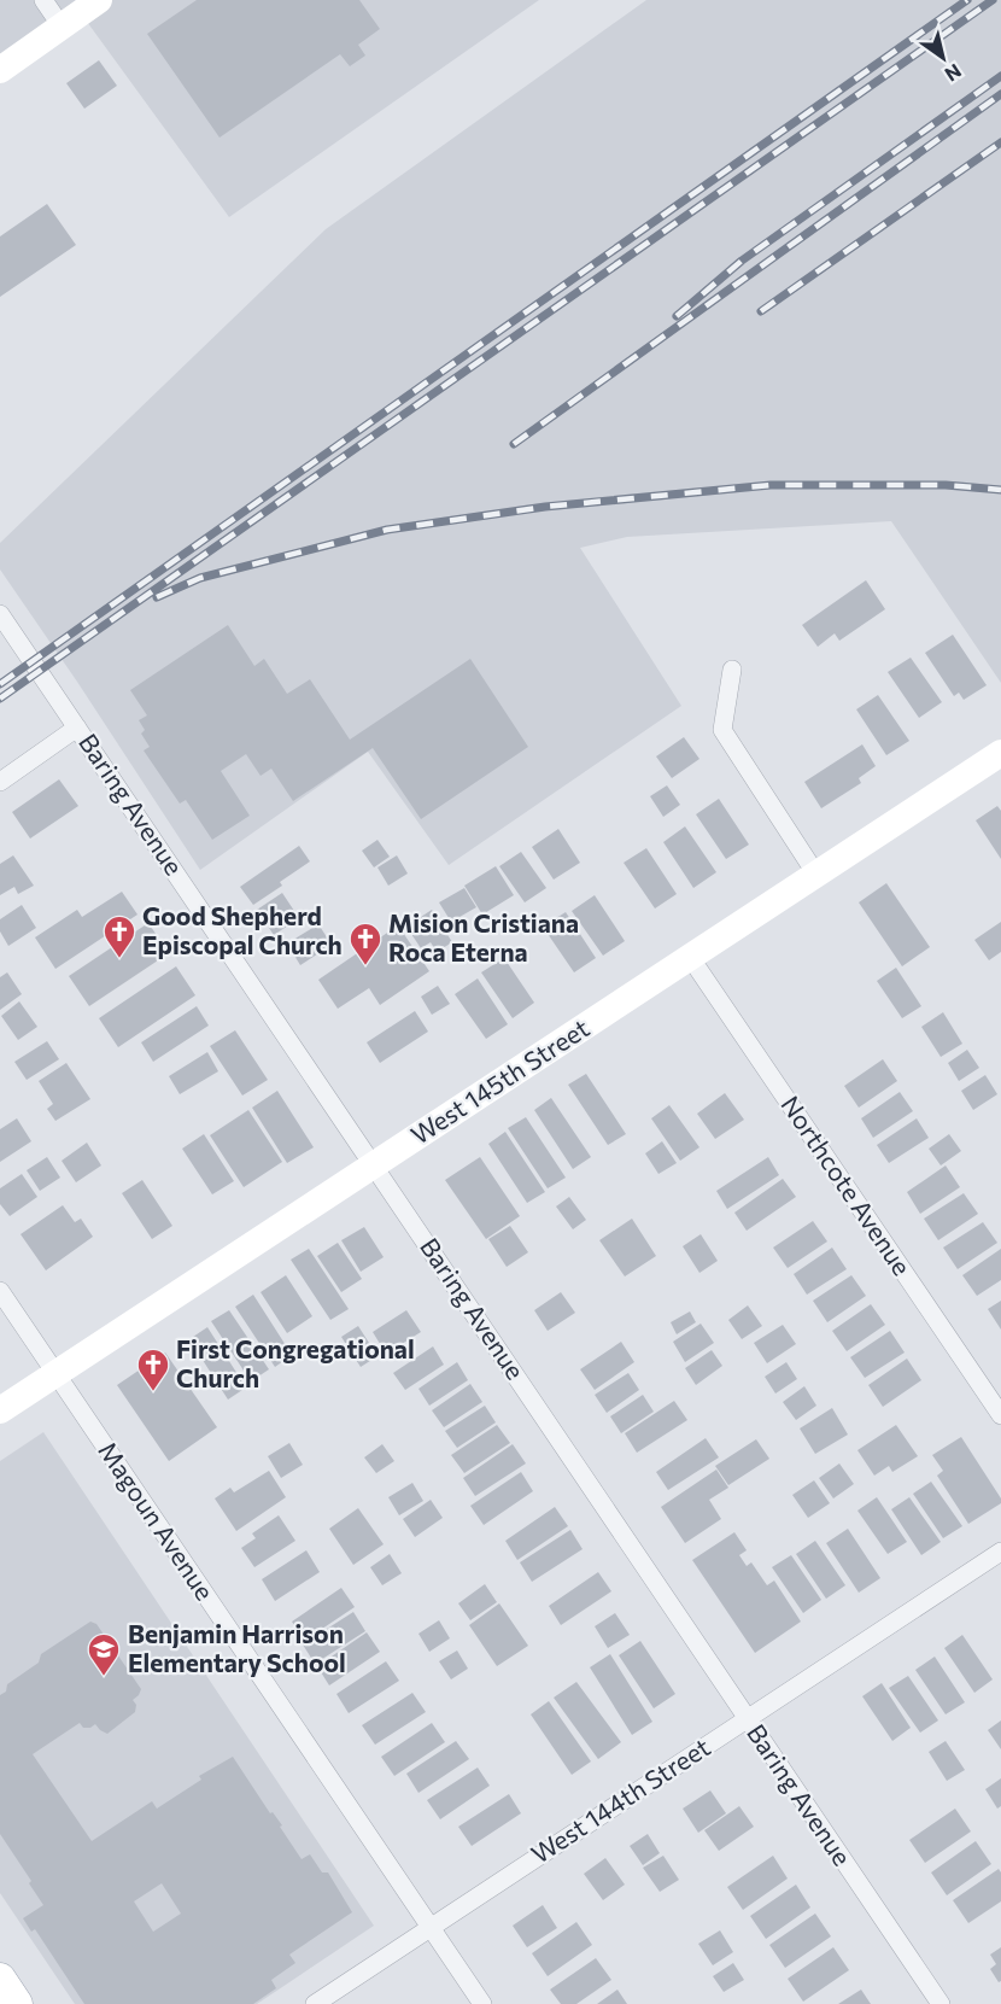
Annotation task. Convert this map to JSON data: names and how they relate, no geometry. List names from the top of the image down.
{
  "streets": {
    "street": [
      "Baring Avenue",
      "West 145th Street",
      "Northcote Avenue",
      "Magoun Avenue",
      "West 144th Street"
    ]
  },
  "crossings": [
    ["Baring Avenue", "West 145th Street"],
    ["Baring Avenue", "West 144th Street"],
    ["West 145th Street", "Northcote Avenue"],
    ["West 145th Street", "Magoun Avenue"],
    ["Magoun Avenue", "West 144th Street"]
  ],
  "places": {
    "church": ["Good Shepherd Episcopal Church", "Mision Cristiana Roca Eterna", "First Congregational Church"],
    "school or university": ["Benjamin Harrison Elementary School"]
  },
  "north": "bottom right"
}
